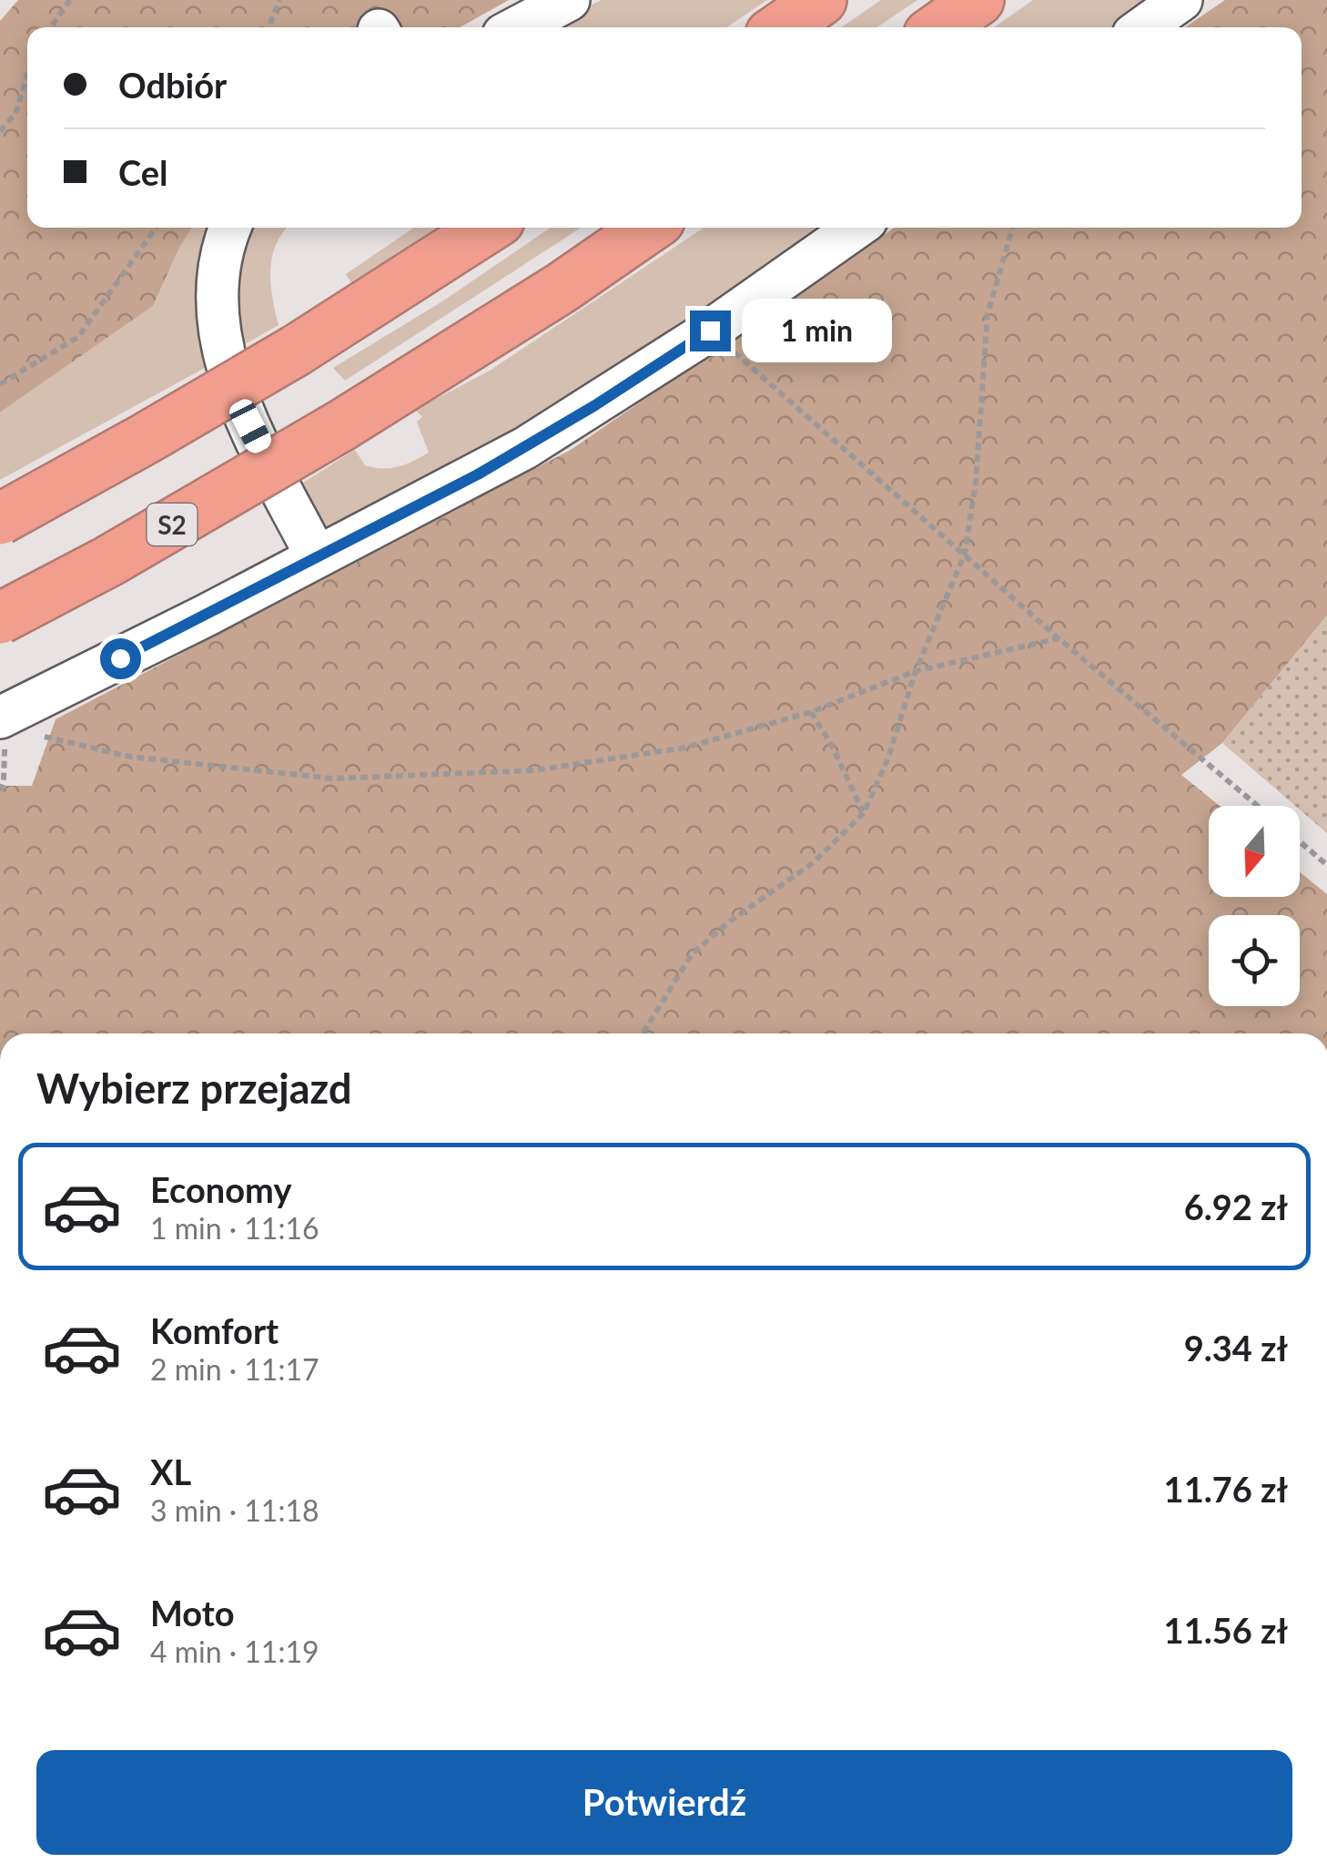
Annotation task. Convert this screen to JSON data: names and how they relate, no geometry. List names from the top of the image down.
{
  "streets": {
    "highway": ["S2"]
  },
  "north": "bottom",
  "page": {
    "banner": ["Odbiór", "Cel"],
    "bubble": "1 min",
    "heading": "Wybierz przejazd",
    "list": [
      {
        "name": "Economy",
        "note": "1 min · 11:16",
        "value": "6.92 zł"
      },
      {
        "name": "Komfort",
        "note": "2 min · 11:17",
        "value": "9.34 zł"
      },
      {
        "name": "XL",
        "note": "3 min · 11:18",
        "value": "11.76 zł"
      },
      {
        "name": "Moto",
        "note": "4 min · 11:19",
        "value": "11.56 zł"
      }
    ],
    "buttons": "Potwierdź"
  }
}
